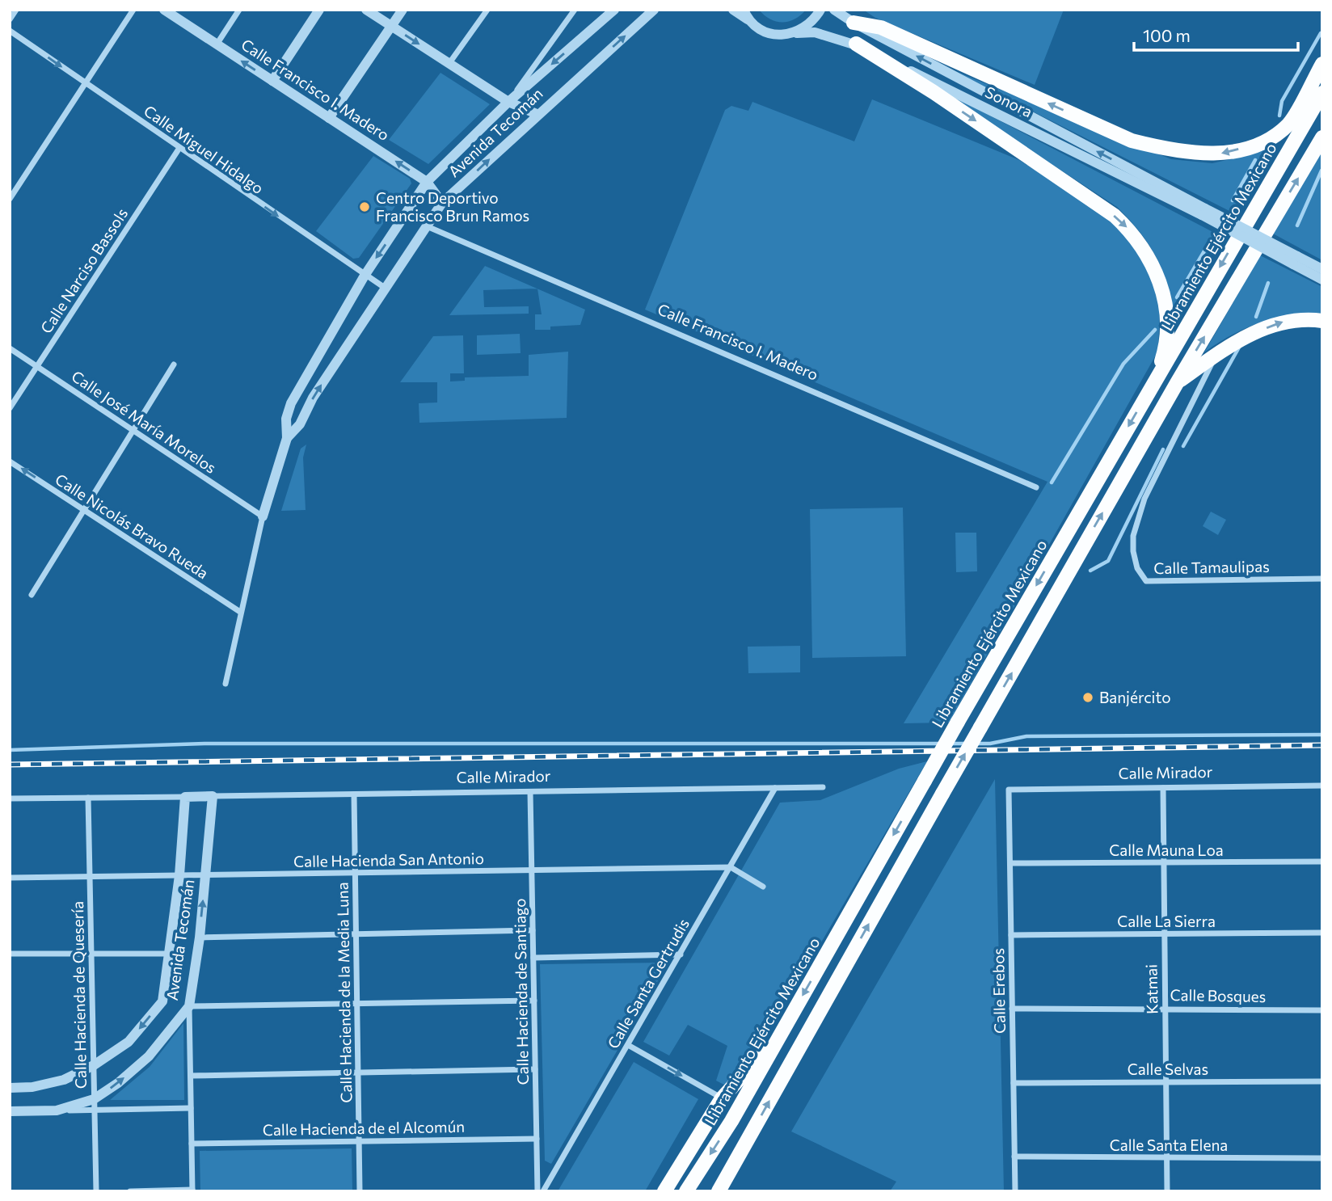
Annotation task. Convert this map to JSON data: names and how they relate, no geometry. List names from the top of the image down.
{
  "streets": {
    "highway": ["Libramiento Ejército Mexicano"],
    "street": [
      "Calle Francisco I. Madero",
      "Sonora",
      "Avenida Tecomán",
      "Calle Miguel Hidalgo",
      "Calle Narciso Bassols",
      "Calle José María Morelos",
      "Calle Nicolás Bravo Rueda",
      "Calle Tamaulipas",
      "Calle Mirador",
      "Calle Mauna Loa",
      "Calle Hacienda San Antonio",
      "Calle La Sierra",
      "Calle Santa Gertrudis",
      "Katmai",
      "Calle Erebos",
      "Calle Hacienda de Santiago",
      "Calle Hacienda de la Media Luna",
      "Calle Hacienda de Quesería",
      "Calle Bosques",
      "Calle Selvas",
      "Calle Hacienda de el Alcomún",
      "Calle Santa Elena"
    ]
  },
  "crossings": [
    ["Calle Francisco I. Madero", "Avenida Tecomán"],
    ["Avenida Tecomán", "Calle Miguel Hidalgo"],
    ["Avenida Tecomán", "Calle José María Morelos"],
    ["Avenida Tecomán", "Calle Nicolás Bravo Rueda"],
    ["Avenida Tecomán", "Calle Mirador"],
    ["Avenida Tecomán", "Calle Hacienda San Antonio"],
    ["Avenida Tecomán", "Calle Hacienda de Quesería"],
    ["Calle Miguel Hidalgo", "Calle Narciso Bassols"],
    ["Calle Narciso Bassols", "Calle José María Morelos"],
    ["Calle Mirador", "Calle Santa Gertrudis"],
    ["Calle Mirador", "Katmai"],
    ["Calle Mirador", "Calle Erebos"],
    ["Calle Mirador", "Calle Hacienda de Santiago"],
    ["Calle Mirador", "Calle Hacienda de la Media Luna"],
    ["Calle Mauna Loa", "Katmai"],
    ["Calle Mauna Loa", "Calle Erebos"],
    ["Calle Hacienda San Antonio", "Calle Santa Gertrudis"],
    ["Calle Hacienda San Antonio", "Calle Hacienda de Santiago"],
    ["Calle Hacienda San Antonio", "Calle Hacienda de la Media Luna"],
    ["Calle Hacienda San Antonio", "Calle Hacienda de Quesería"],
    ["Calle La Sierra", "Katmai"],
    ["Calle La Sierra", "Calle Erebos"],
    ["Katmai", "Calle Bosques"],
    ["Katmai", "Calle Selvas"],
    ["Katmai", "Calle Santa Elena"],
    ["Calle Erebos", "Calle Bosques"],
    ["Calle Erebos", "Calle Selvas"],
    ["Calle Erebos", "Calle Santa Elena"],
    ["Calle Hacienda de Santiago", "Calle Hacienda de el Alcomún"],
    ["Calle Hacienda de la Media Luna", "Calle Hacienda de el Alcomún"]
  ],
  "one_way": ["Calle Miguel Hidalgo"],
  "places": ["Centro Deportivo Francisco Brun Ramos", "Banjército"],
  "scale_bar": "100 m"
}
